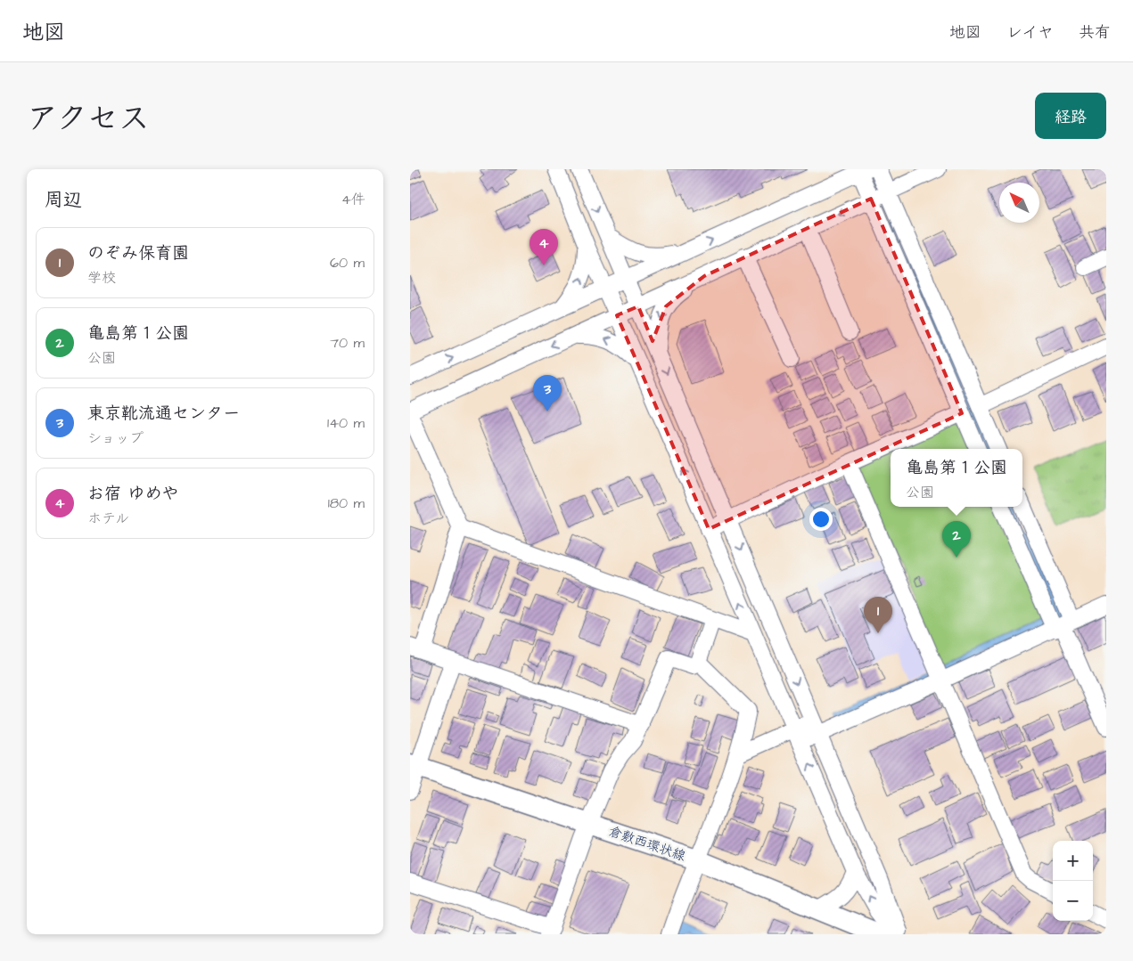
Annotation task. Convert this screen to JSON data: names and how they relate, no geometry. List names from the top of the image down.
{
  "streets": {
    "main road": ["倉敷西環状線"]
  },
  "north": "top left",
  "page": {
    "header": "地図",
    "nav": ["地図", "レイヤ", "共有"],
    "title": "アクセス",
    "buttons": "経路",
    "heading": ["周辺", "4件"],
    "list": [
      {
        "mark": "1",
        "name": "のぞみ保育園",
        "note": "学校",
        "value": "60 m"
      },
      {
        "mark": "2",
        "name": "亀島第１公園",
        "note": "公園",
        "value": "70 m"
      },
      {
        "mark": "3",
        "name": "東京靴流通センター",
        "note": "ショップ",
        "value": "140 m"
      },
      {
        "mark": "4",
        "name": "お宿 ゆめや",
        "note": "ホテル",
        "value": "180 m"
      }
    ],
    "pins": [
      "4",
      "3",
      "2",
      "1"
    ],
    "popup": ["亀島第１公園", "公園"],
    "map_buttons": ["+", "−"]
  }
}
